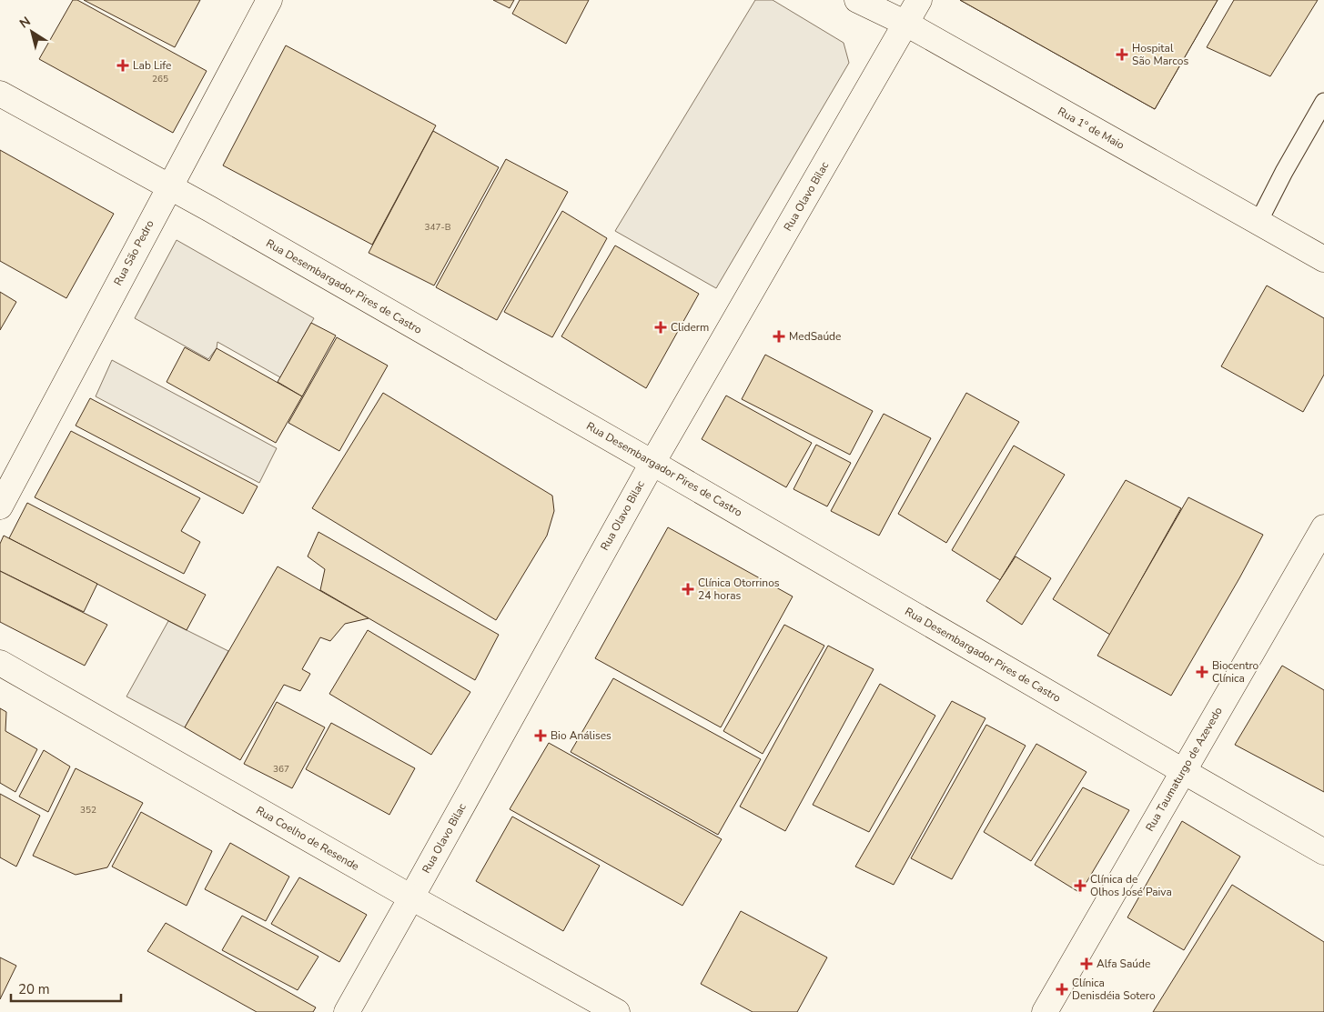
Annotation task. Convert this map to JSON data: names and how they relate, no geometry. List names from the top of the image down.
{
  "streets": {
    "street": [
      "Rua 1º de Maio",
      "Rua Olavo Bilac",
      "Rua São Pedro",
      "Rua Desembargador Pires de Castro",
      "Rua Taumaturgo de Azevedo",
      "Rua Coelho de Resende"
    ]
  },
  "crossings": [
    ["Rua 1º de Maio", "Rua Olavo Bilac"],
    ["Rua Olavo Bilac", "Rua Desembargador Pires de Castro"],
    ["Rua Olavo Bilac", "Rua Coelho de Resende"],
    ["Rua São Pedro", "Rua Desembargador Pires de Castro"],
    ["Rua Desembargador Pires de Castro", "Rua Taumaturgo de Azevedo"]
  ],
  "places": {
    "health": [
      "Hospital São Marcos",
      "Lab Life",
      "Cliderm",
      "MedSaúde",
      "Clínica Otorrinos 24 horas",
      "Biocentro Clínica",
      "Bio Análises",
      "Clínica de Olhos José Paiva",
      "Alfa Saúde",
      "Clínica Denisdéia Sotero"
    ]
  },
  "house_numbers": [
    "265",
    "347-B",
    "367",
    "352"
  ],
  "scale_bar": "20 m",
  "north": "top left"
}
